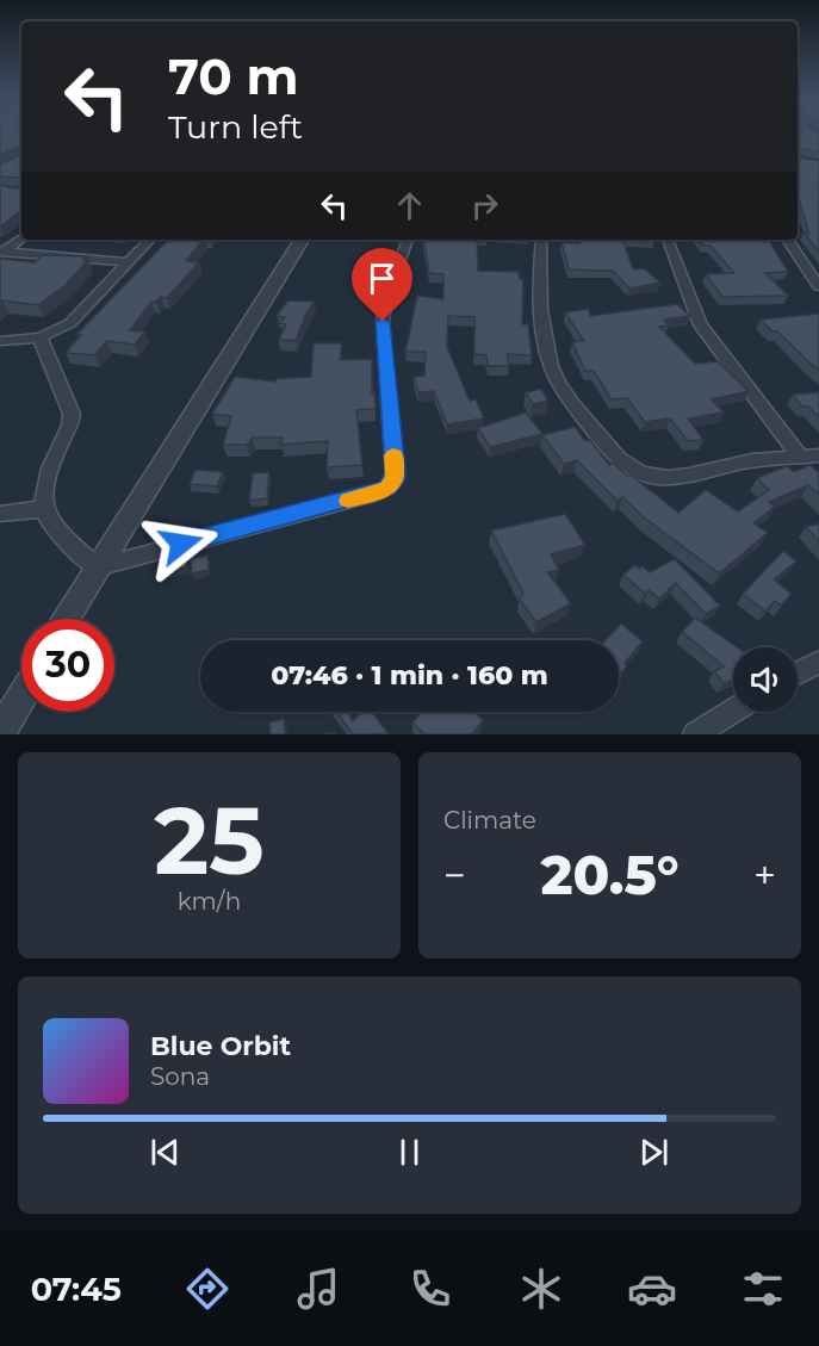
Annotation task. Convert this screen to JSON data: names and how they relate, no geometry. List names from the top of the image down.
{
  "page": {
    "turn": ["70 m", "Turn left"],
    "limit": "30",
    "trip": "07:46 · 1 min · 160 m",
    "tile": [
      ["25", "km/h"],
      "Climate"
    ],
    "heat": ["−", "20.5°", "+"],
    "song": ["Blue Orbit", "Sona"],
    "tabs": "07:45"
  }
}
